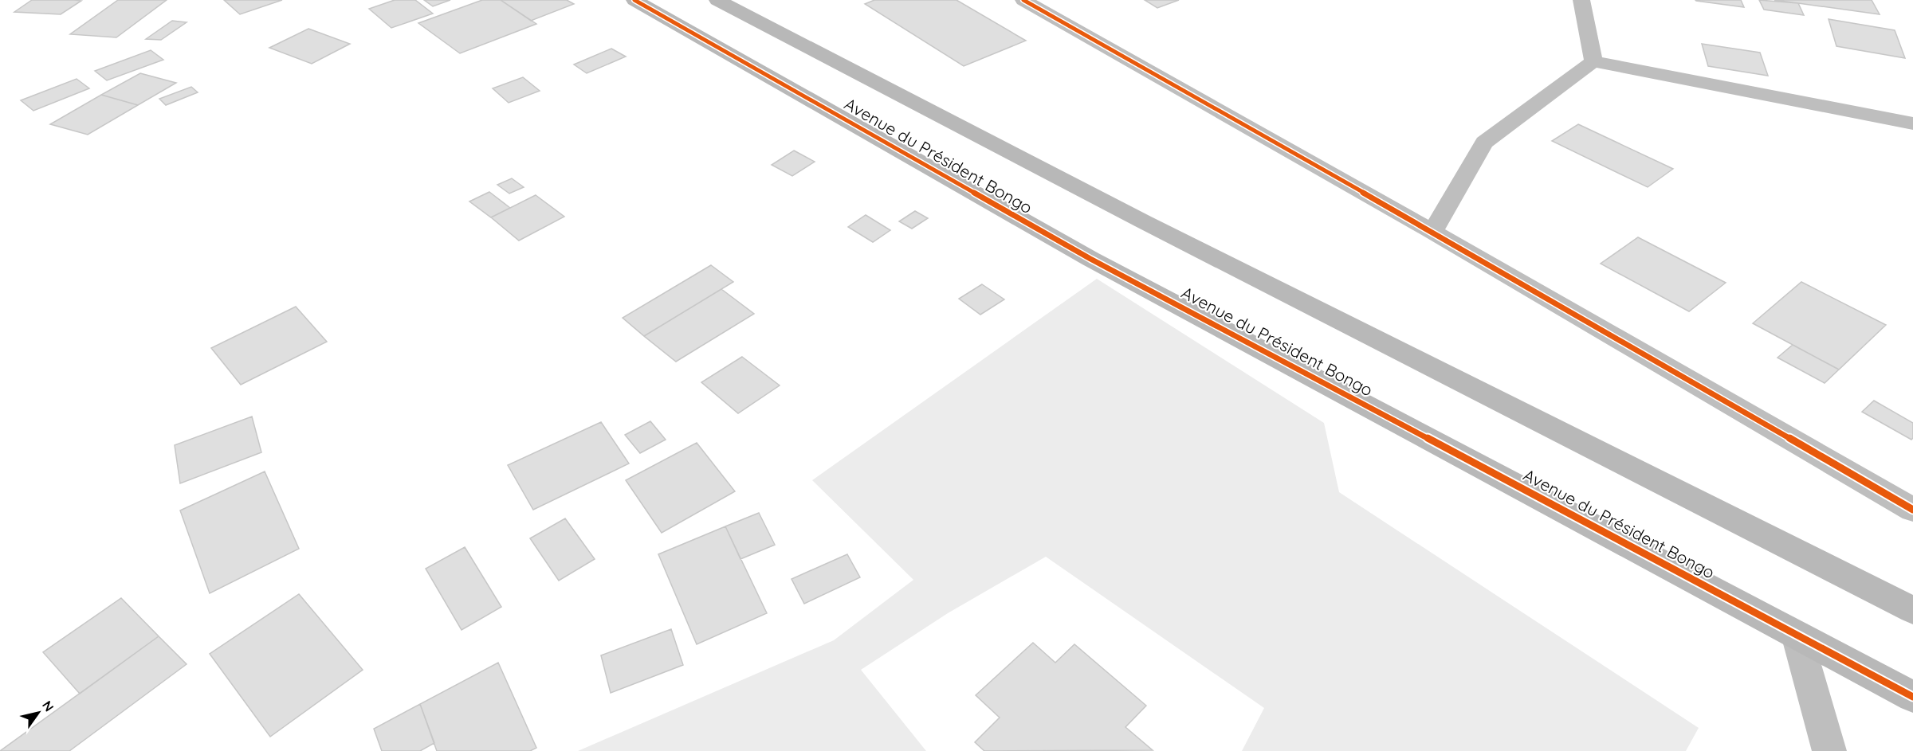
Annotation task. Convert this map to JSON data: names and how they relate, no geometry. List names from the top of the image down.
{
  "streets": {
    "street": ["Avenue du Président Bongo"]
  },
  "north": "top right"
}
